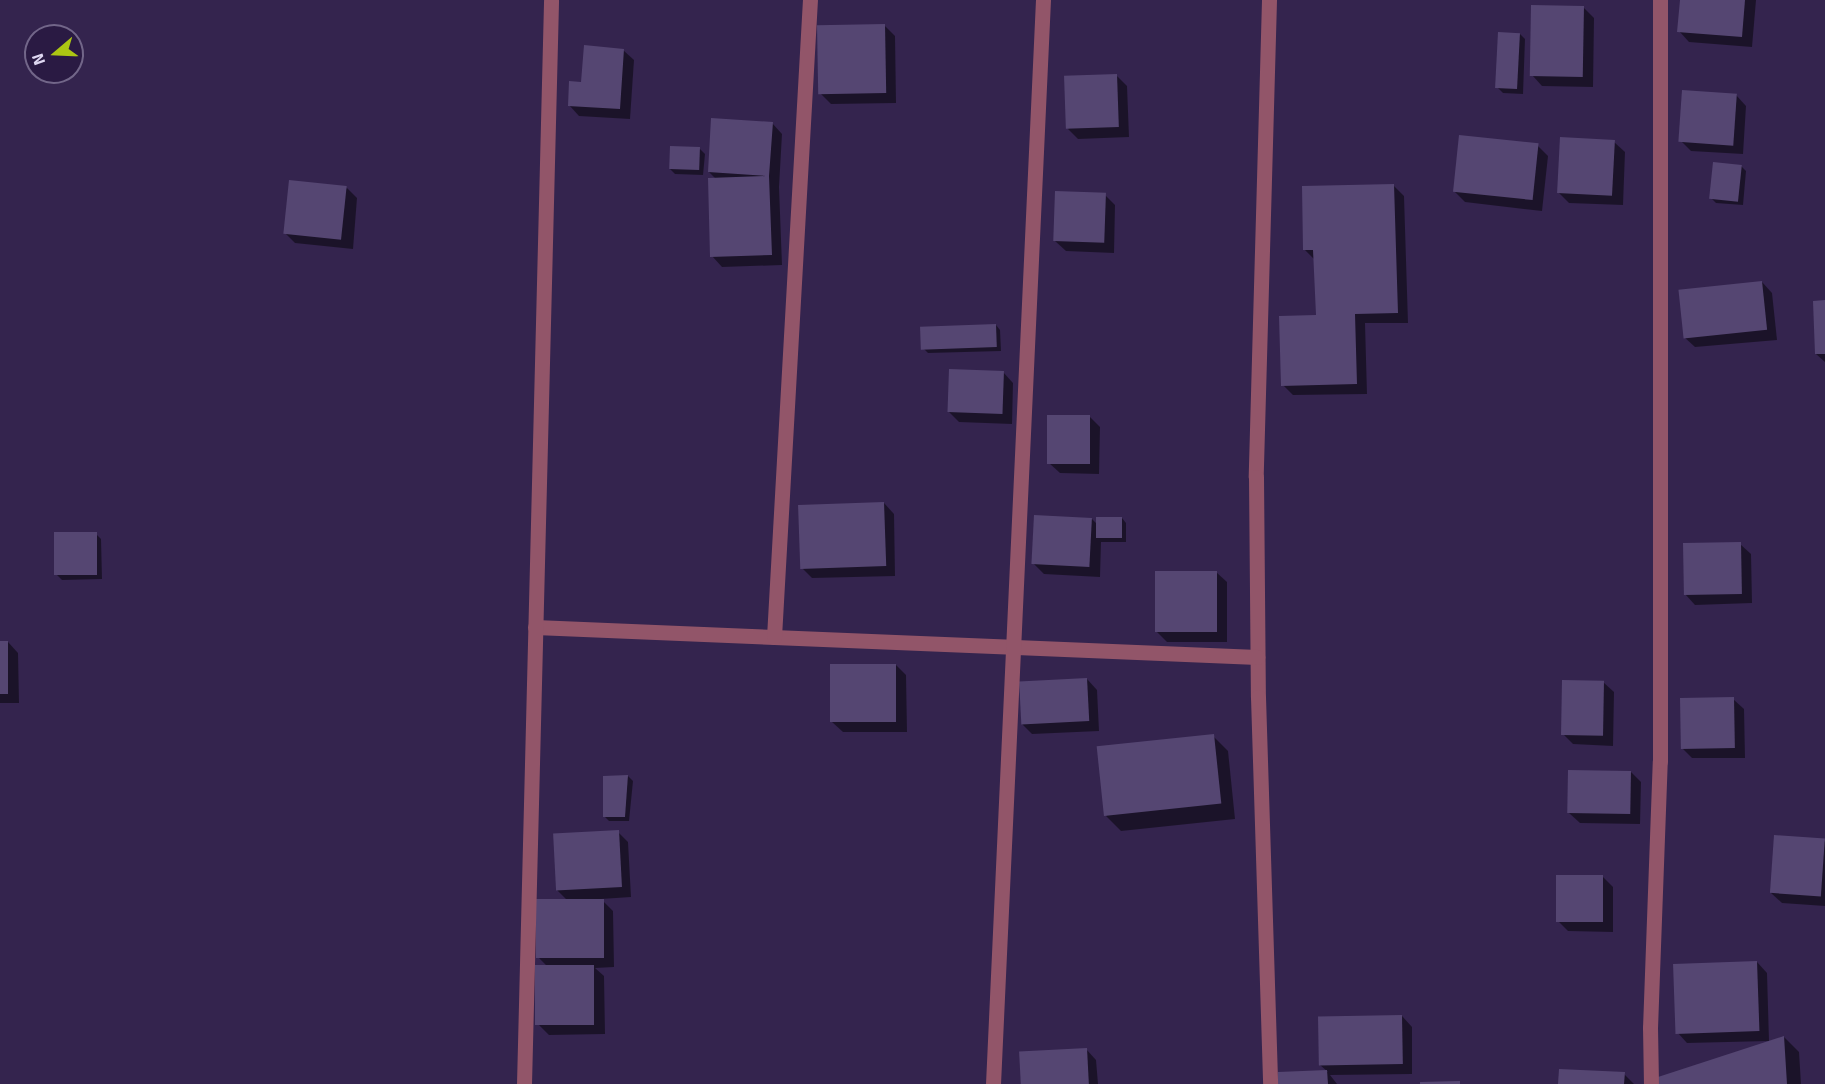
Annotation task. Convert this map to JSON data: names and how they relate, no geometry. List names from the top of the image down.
{
  "north": "left"
}
